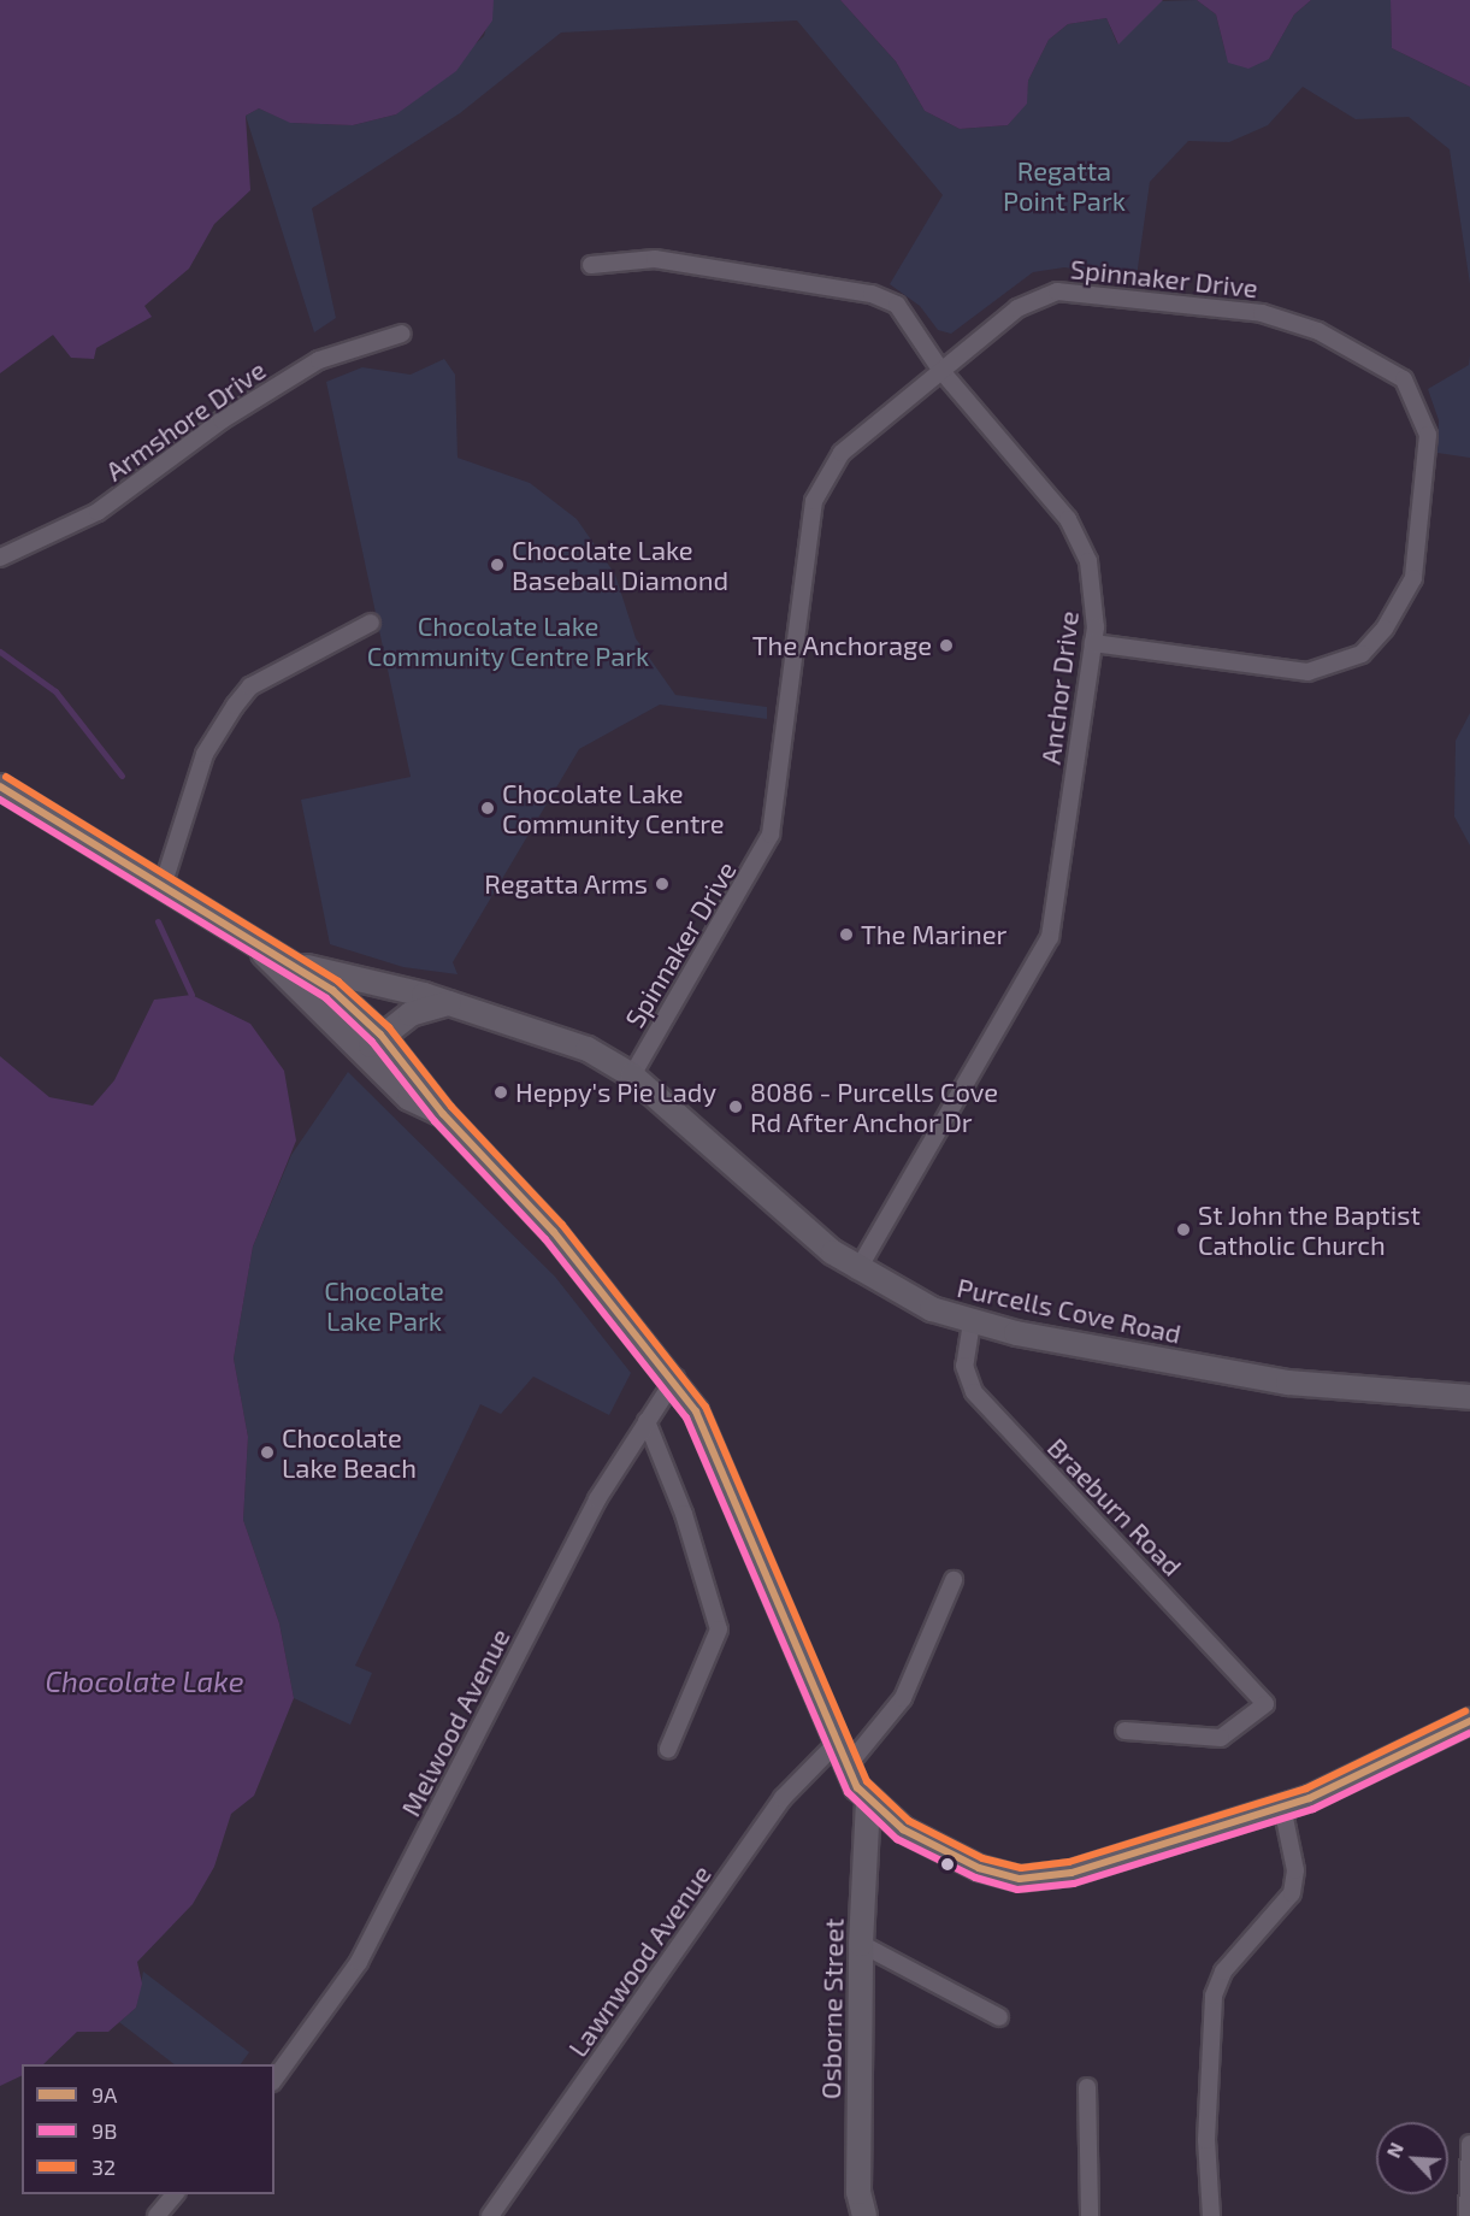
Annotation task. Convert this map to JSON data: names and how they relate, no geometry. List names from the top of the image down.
{
  "streets": {
    "main road": ["Purcells Cove Road", "Osborne Street"],
    "street": [
      "Spinnaker Drive",
      "Armshore Drive",
      "Anchor Drive",
      "Braeburn Road",
      "Melwood Avenue",
      "Lawnwood Avenue"
    ]
  },
  "crossings": [
    ["Spinnaker Drive", "Anchor Drive"],
    ["Spinnaker Drive", "Purcells Cove Road"],
    ["Anchor Drive", "Purcells Cove Road"],
    ["Purcells Cove Road", "Braeburn Road"]
  ],
  "water": ["Chocolate Lake"],
  "parks": ["Regatta Point Park", "Chocolate Lake Community Centre Park", "Chocolate Lake Park"],
  "places": [
    "Chocolate Lake Baseball Diamond",
    "The Anchorage",
    "Chocolate Lake Community Centre",
    "Regatta Arms",
    "The Mariner",
    "Heppy's Pie Lady",
    "8086 - Purcells Cove Rd After Anchor Dr",
    "St John the Baptist Catholic Church",
    "Chocolate Lake Beach"
  ],
  "lines": ["transit line 32", "transit line 9A", "transit line 9B"],
  "legend": ["9A", "9B", "32"],
  "north": "top left"
}
